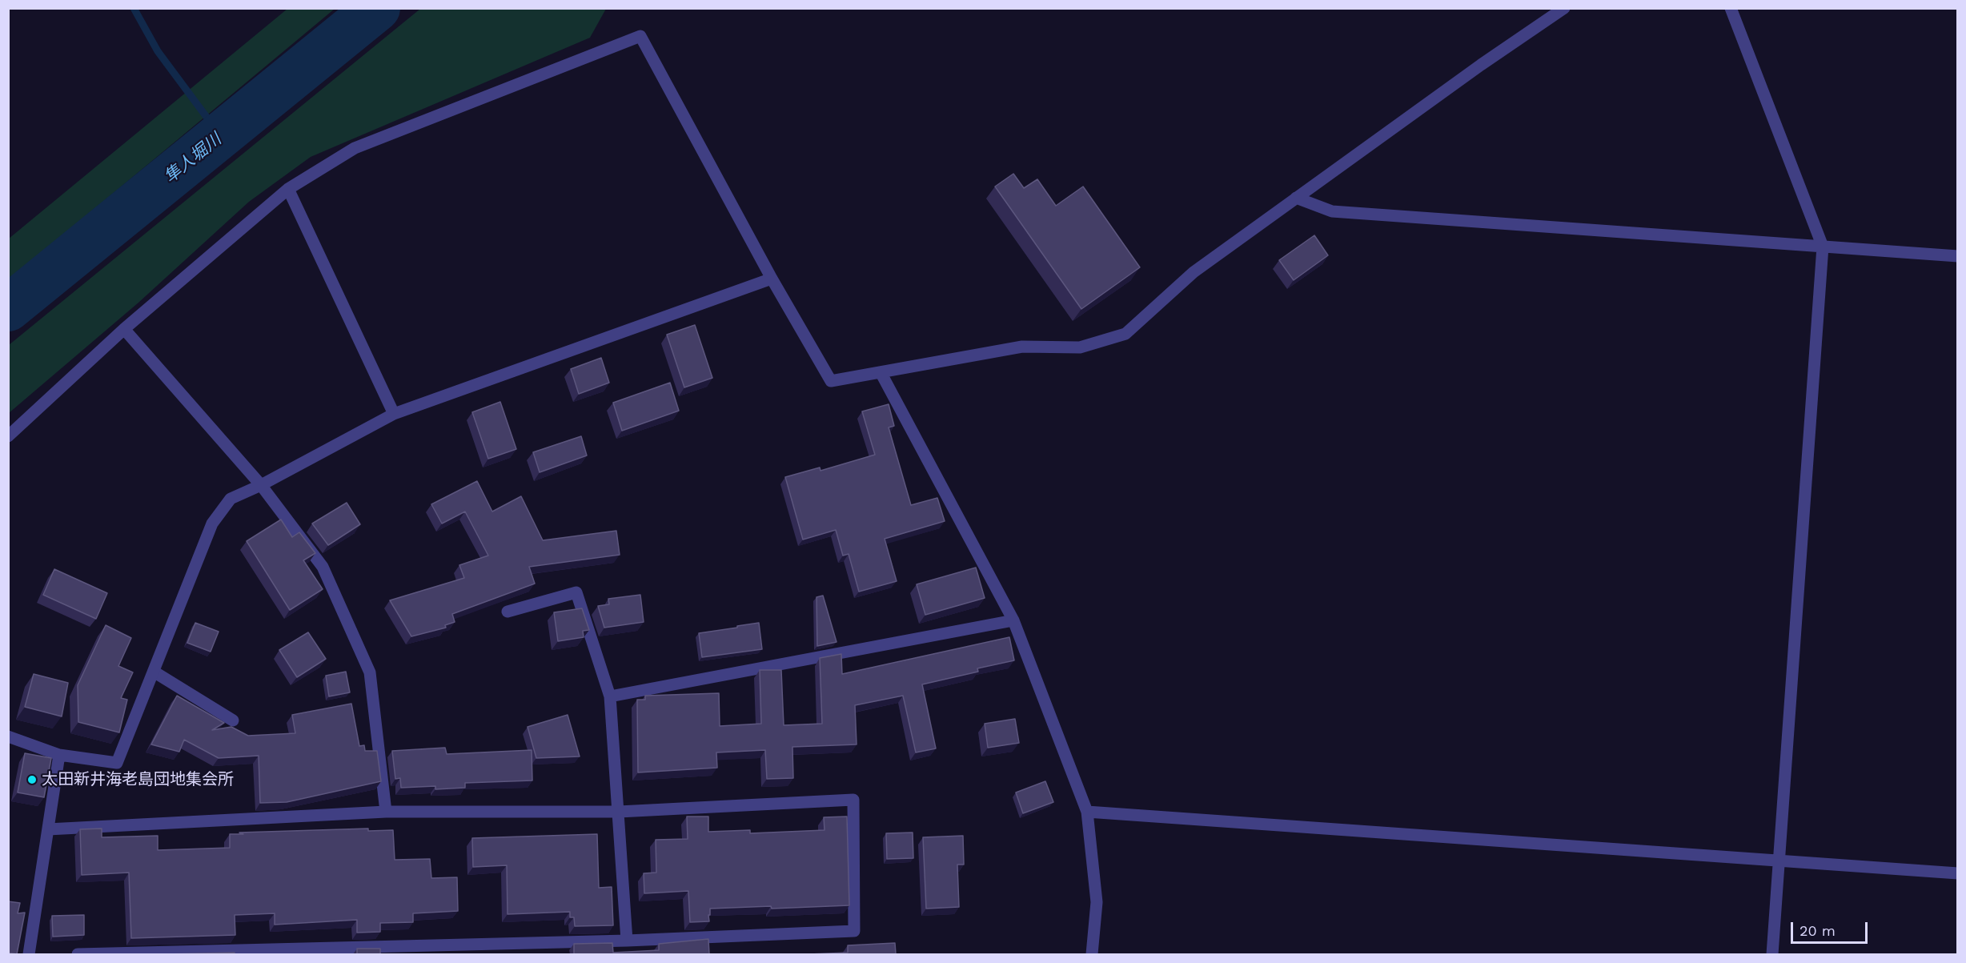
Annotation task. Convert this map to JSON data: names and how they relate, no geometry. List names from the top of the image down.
{
  "water": ["隼人堀川"],
  "places": ["太田新井海老島団地集会所"],
  "scale_bar": "20 m"
}
